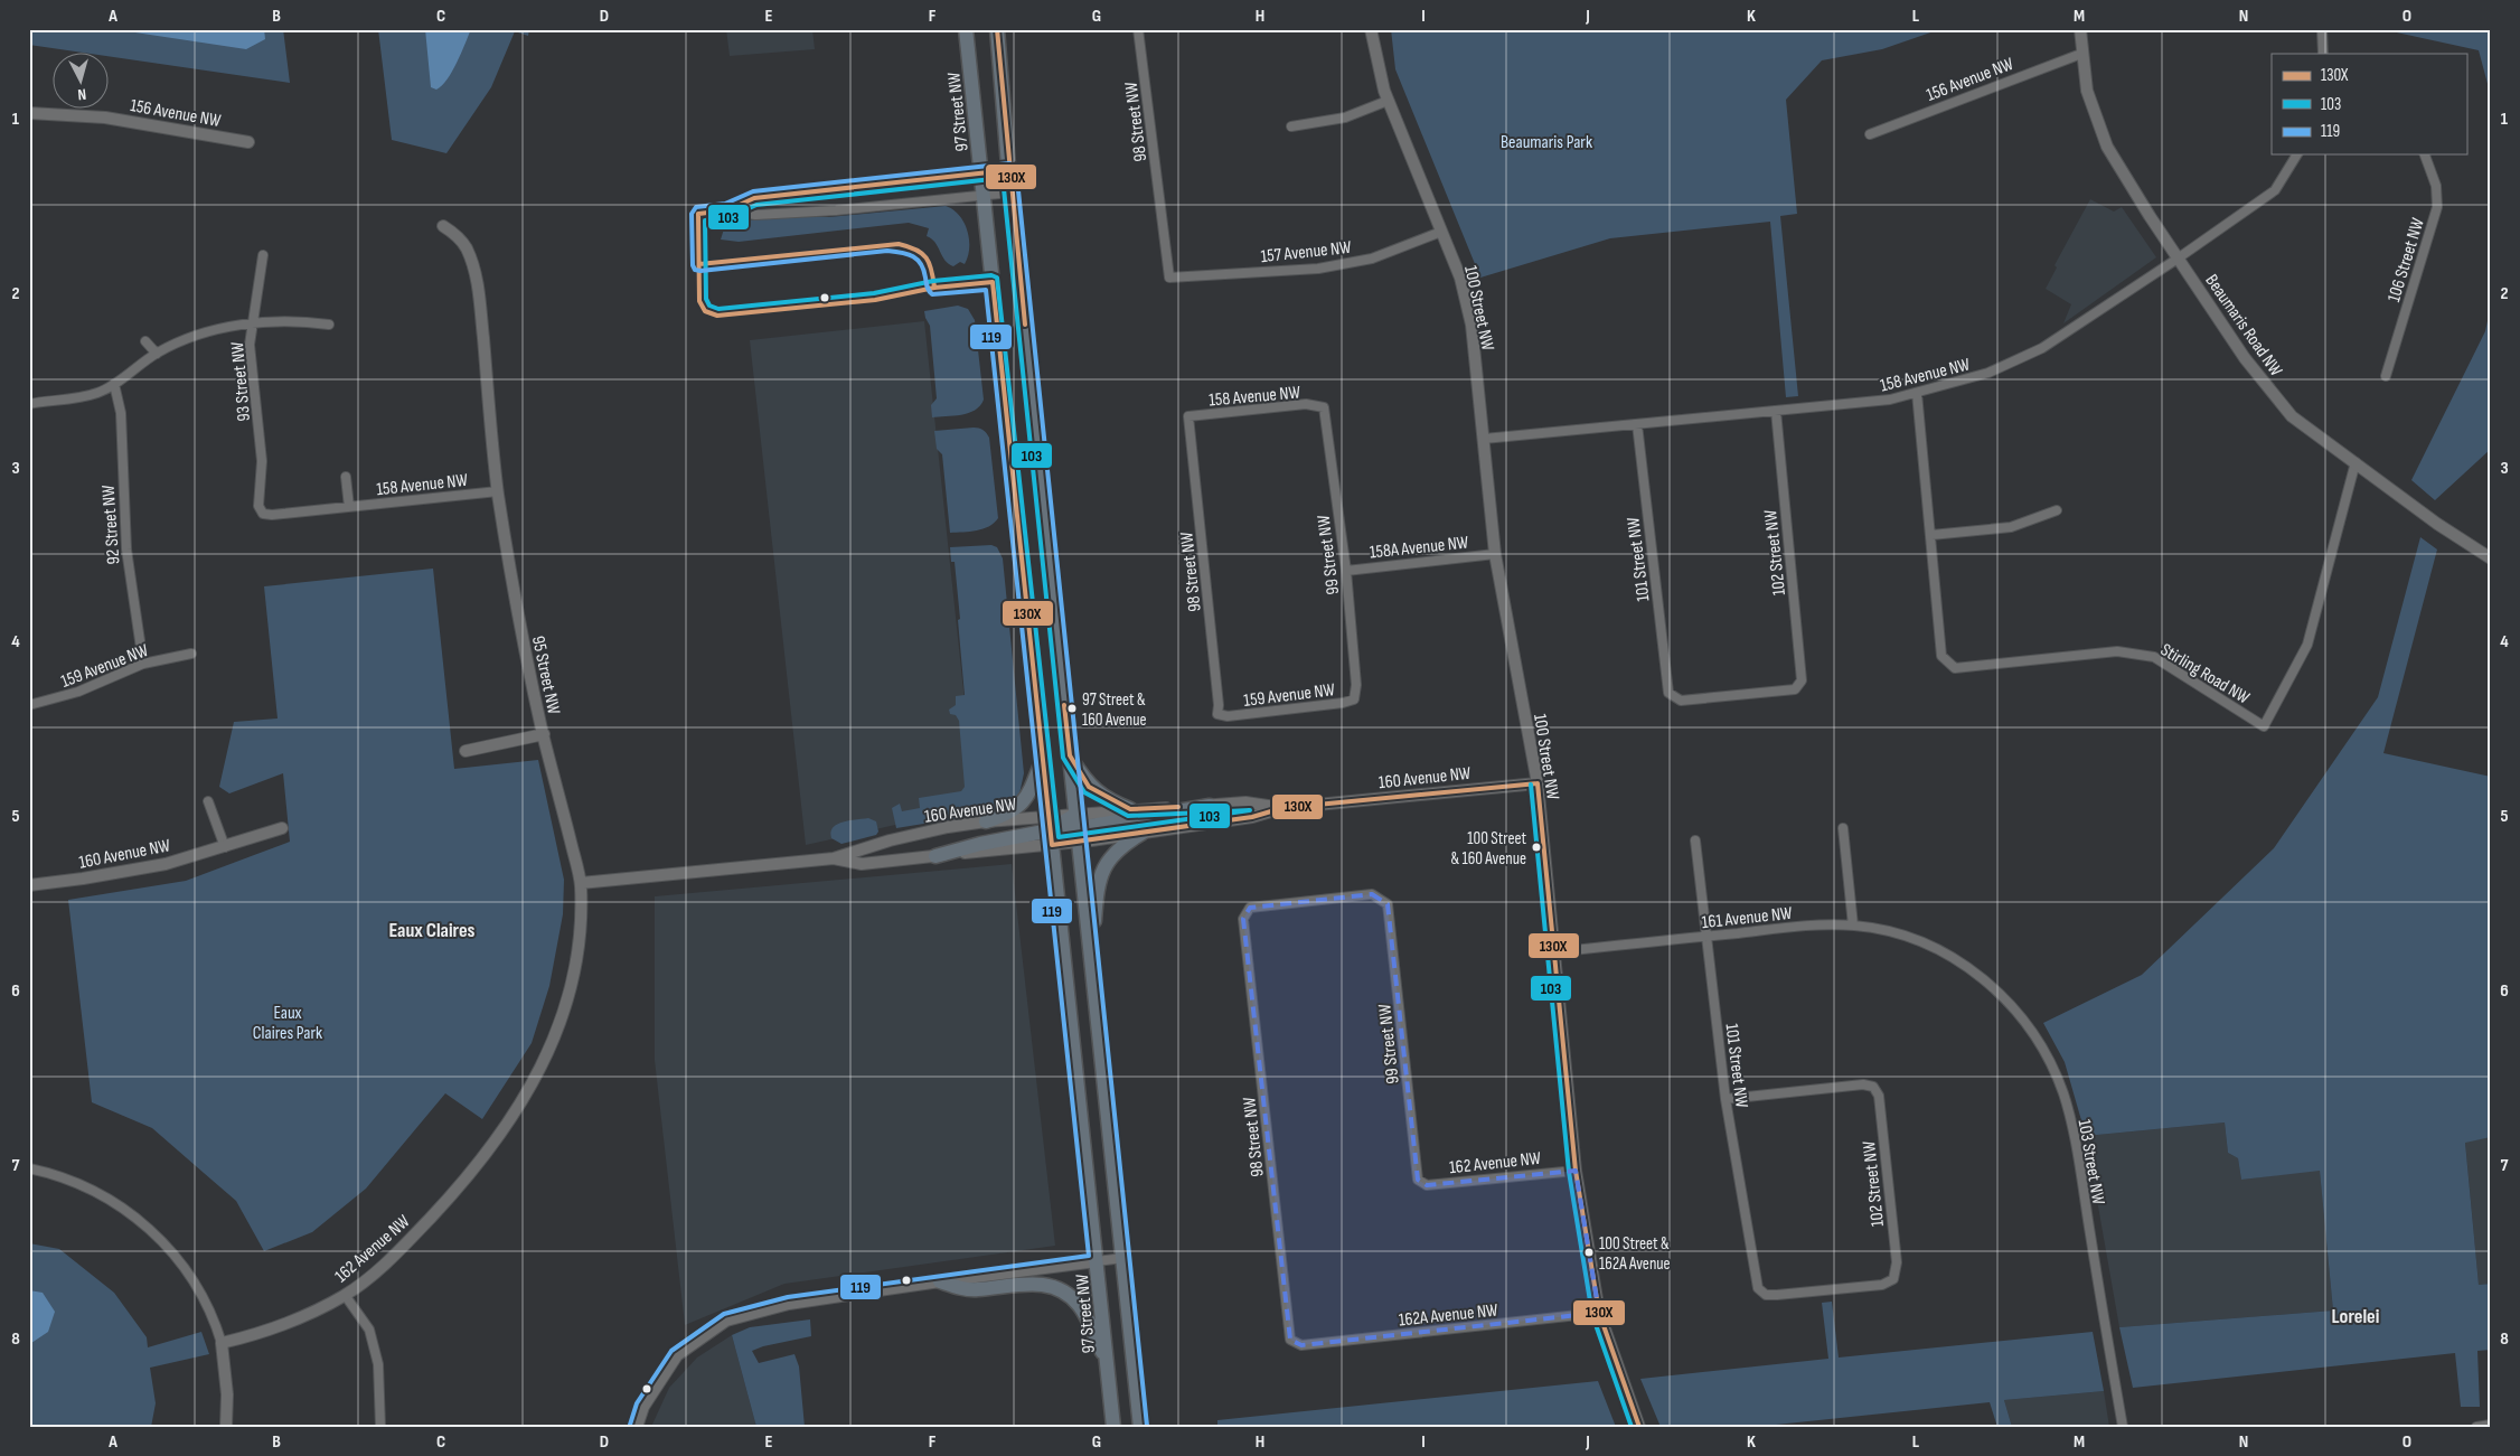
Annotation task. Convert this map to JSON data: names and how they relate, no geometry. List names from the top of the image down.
{
  "streets": {
    "main road": ["97 Street NW"],
    "street": [
      "156 Avenue NW",
      "98 Street NW",
      "157 Avenue NW",
      "106 Street NW",
      "100 Street NW",
      "Beaumaris Road NW",
      "158 Avenue NW",
      "93 Street NW",
      "92 Street NW",
      "158A Avenue NW",
      "102 Street NW",
      "99 Street NW",
      "101 Street NW",
      "159 Avenue NW",
      "Stirling Road NW",
      "95 Street NW",
      "160 Avenue NW",
      "161 Avenue NW",
      "162 Avenue NW",
      "103 Street NW",
      "162A Avenue NW"
    ]
  },
  "crossings": [
    ["156 Avenue NW", "Beaumaris Road NW"],
    ["97 Street NW", "160 Avenue NW"],
    ["98 Street NW", "157 Avenue NW"],
    ["98 Street NW", "158 Avenue NW"],
    ["98 Street NW", "99 Street NW"],
    ["98 Street NW", "159 Avenue NW"],
    ["98 Street NW", "162A Avenue NW"],
    ["157 Avenue NW", "100 Street NW"],
    ["100 Street NW", "158 Avenue NW"],
    ["100 Street NW", "158A Avenue NW"],
    ["100 Street NW", "160 Avenue NW"],
    ["100 Street NW", "161 Avenue NW"],
    ["100 Street NW", "162 Avenue NW"],
    ["100 Street NW", "162A Avenue NW"],
    ["Beaumaris Road NW", "158 Avenue NW"],
    ["Beaumaris Road NW", "Stirling Road NW"],
    ["158 Avenue NW", "93 Street NW"],
    ["158 Avenue NW", "102 Street NW"],
    ["158 Avenue NW", "99 Street NW"],
    ["158 Avenue NW", "101 Street NW"],
    ["158 Avenue NW", "Stirling Road NW"],
    ["158 Avenue NW", "95 Street NW"],
    ["92 Street NW", "159 Avenue NW"],
    ["158A Avenue NW", "99 Street NW"],
    ["102 Street NW", "101 Street NW"],
    ["99 Street NW", "159 Avenue NW"],
    ["99 Street NW", "162 Avenue NW"],
    ["101 Street NW", "161 Avenue NW"],
    ["95 Street NW", "160 Avenue NW"],
    ["95 Street NW", "162 Avenue NW"],
    ["161 Avenue NW", "103 Street NW"]
  ],
  "districts": ["Eaux Claires", "Lorelei"],
  "parks": ["Beaumaris Park", "Eaux Claires Park"],
  "places": ["97 Street & 160 Avenue", "100 Street & 160 Avenue", "100 Street & 162A Avenue"],
  "lines": ["transit line 130X", "transit line 119", "transit line 103"],
  "legend": ["130X", "103", "119"],
  "north": "bottom",
  "grid": {
    "columns": [
      "A",
      "B",
      "C",
      "D",
      "E",
      "F",
      "G",
      "H",
      "I",
      "J",
      "K",
      "L",
      "M",
      "N",
      "O"
    ],
    "rows": [
      "1",
      "2",
      "3",
      "4",
      "5",
      "6",
      "7",
      "8"
    ]
  }
}
